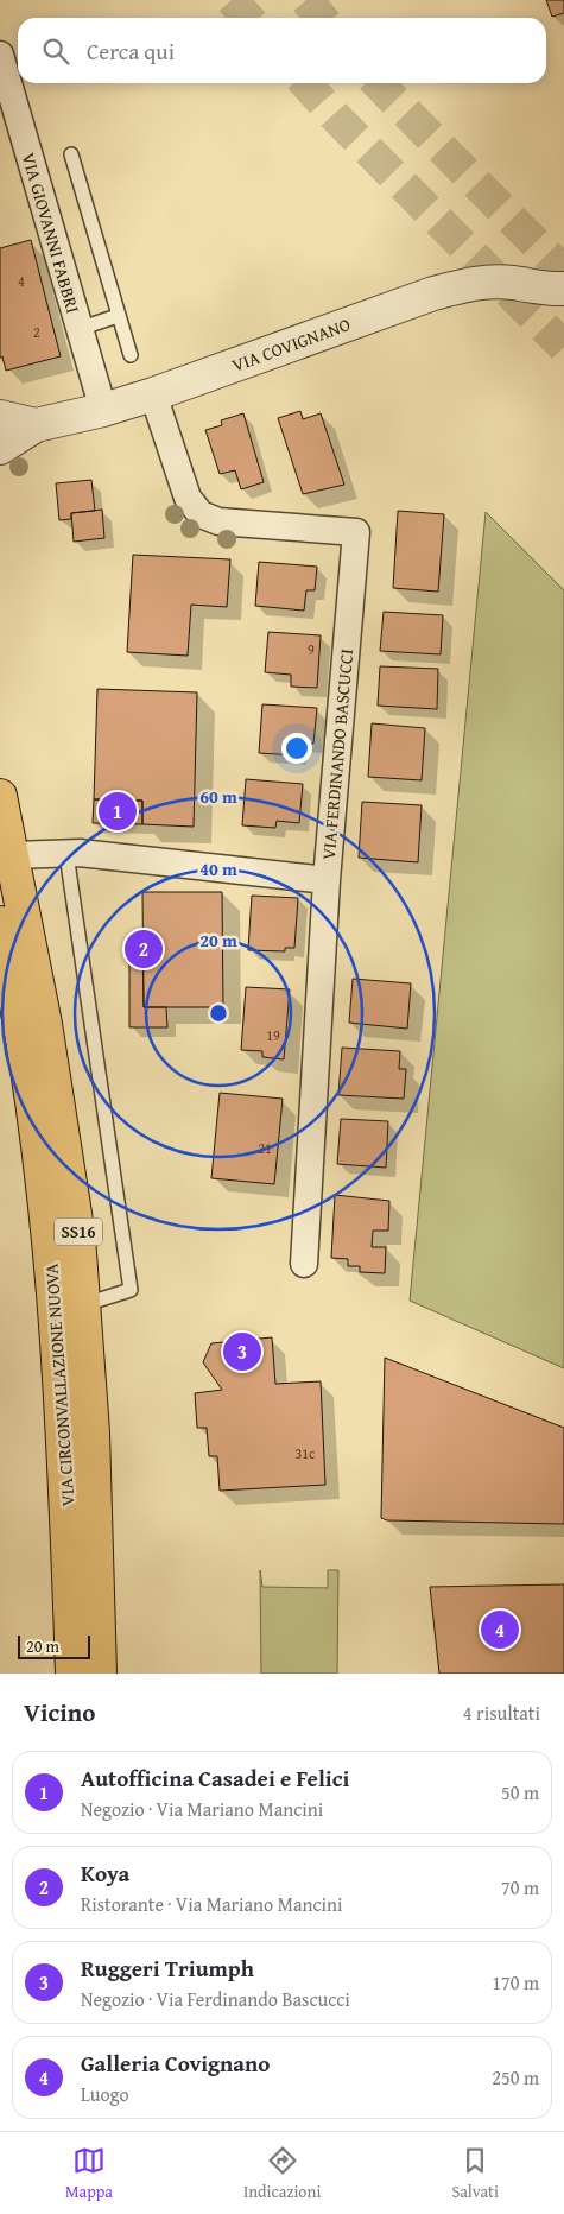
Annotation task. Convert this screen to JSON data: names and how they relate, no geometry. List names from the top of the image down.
{
  "streets": {
    "main road": ["SS16", "VIA CIRCONVALLAZIONE NUOVA"],
    "street": ["VIA GIOVANNI FABBRI", "VIA COVIGNANO", "VIA FERDINANDO BASCUCCI"]
  },
  "crossings": [
    ["VIA GIOVANNI FABBRI", "VIA COVIGNANO"],
    ["VIA COVIGNANO", "VIA FERDINANDO BASCUCCI"]
  ],
  "house_numbers": [
    "4",
    "2",
    "9",
    "19",
    "21",
    "31c"
  ],
  "scale_bar": "20 m",
  "page": {
    "search": "Cerca qui",
    "pins": [
      "1",
      "2",
      "3",
      "4"
    ],
    "scale": "20 m",
    "heading": ["Vicino", "4 risultati"],
    "list": [
      {
        "mark": "1",
        "name": "Autofficina Casadei e Felici",
        "note": "Negozio · Via Mariano Mancini",
        "value": "50 m"
      },
      {
        "mark": "2",
        "name": "Koya",
        "note": "Ristorante · Via Mariano Mancini",
        "value": "70 m"
      },
      {
        "mark": "3",
        "name": "Ruggeri Triumph",
        "note": "Negozio · Via Ferdinando Bascucci",
        "value": "170 m"
      },
      {
        "mark": "4",
        "name": "Galleria Covignano",
        "note": "Luogo",
        "value": "250 m"
      }
    ],
    "nav": ["Mappa", "Indicazioni", "Salvati"]
  },
  "rings": ["60 m", "40 m", "20 m"]
}
